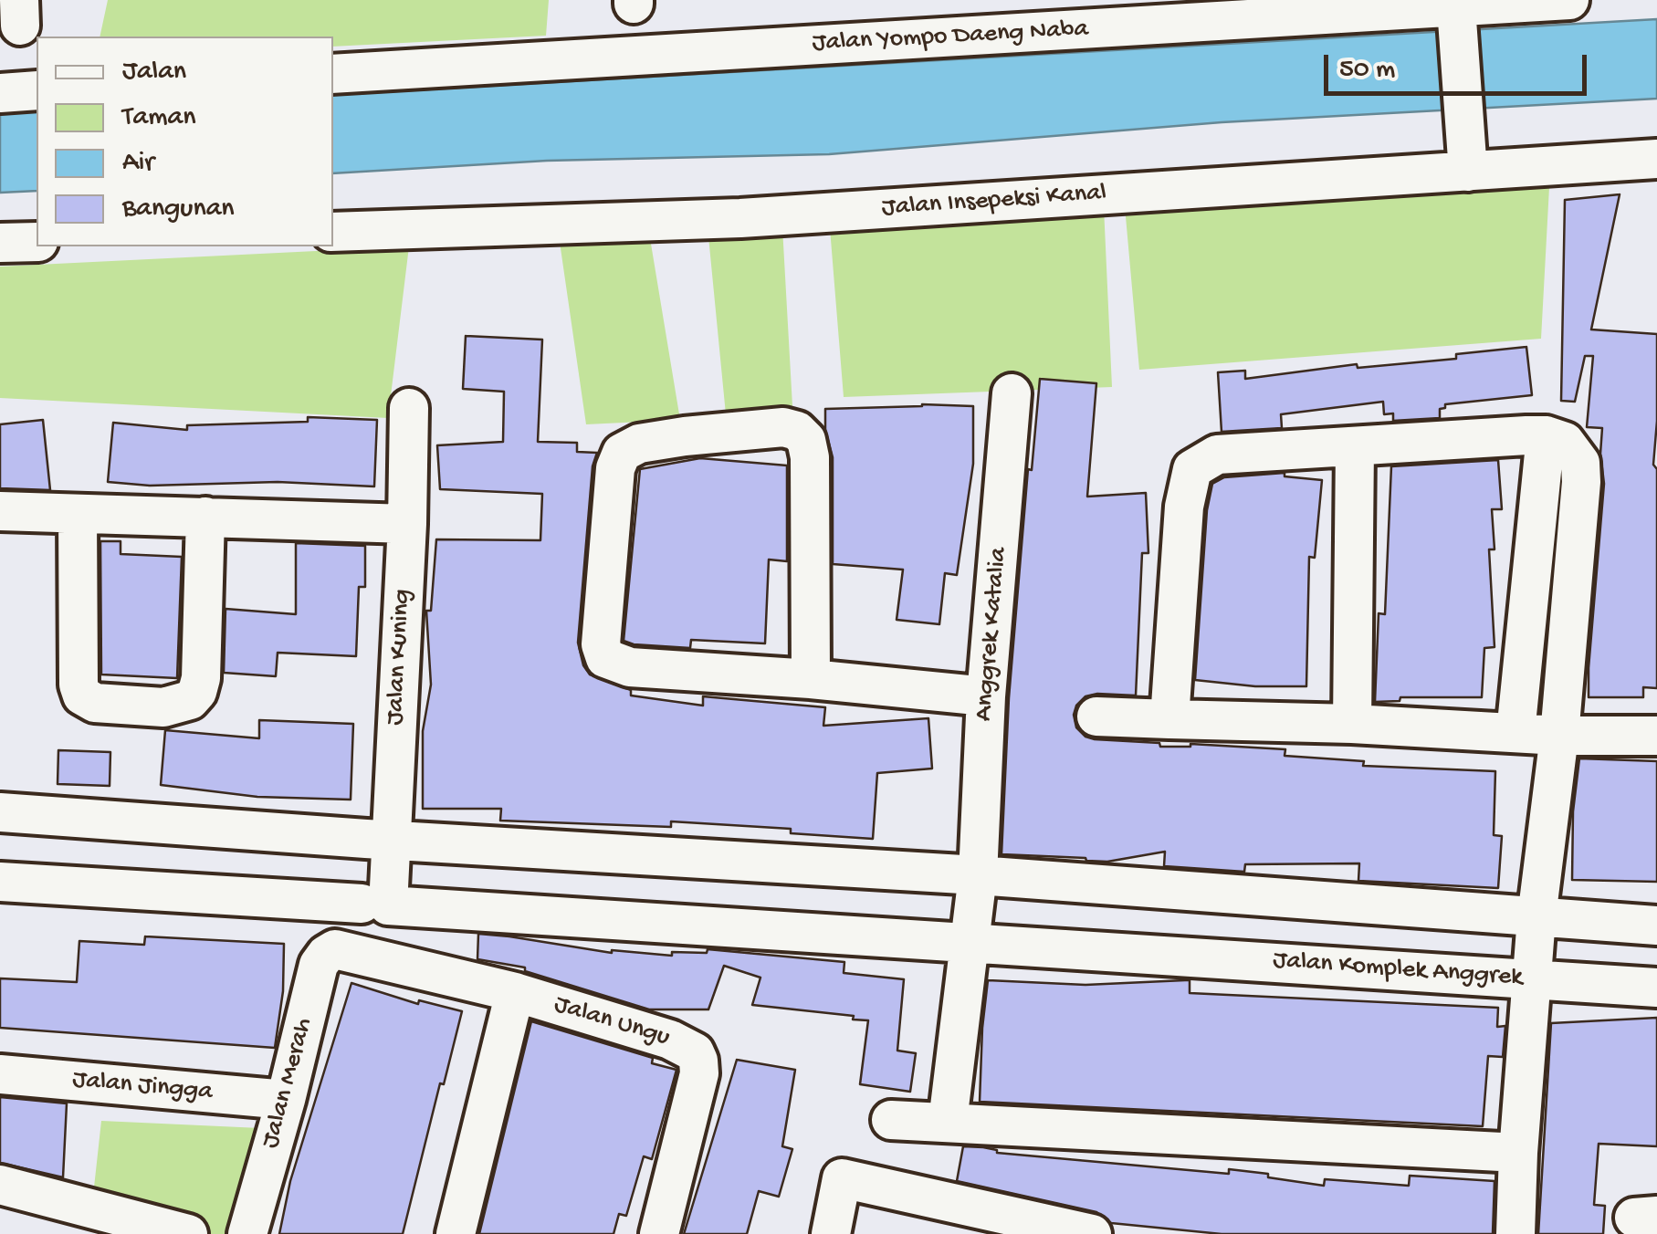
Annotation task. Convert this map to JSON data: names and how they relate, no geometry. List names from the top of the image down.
{
  "streets": {
    "street": [
      "Jalan Yompo Daeng Naba",
      "Jalan Insepeksi Kanal",
      "Anggrek Katalia",
      "Jalan Kuning",
      "Jalan Komplek Anggrek",
      "Jalan Ungu",
      "Jalan Merah",
      "Jalan Jingga"
    ]
  },
  "crossings": [
    ["Anggrek Katalia", "Jalan Komplek Anggrek"],
    ["Jalan Kuning", "Jalan Komplek Anggrek"],
    ["Jalan Ungu", "Jalan Merah"],
    ["Jalan Merah", "Jalan Jingga"]
  ],
  "legend": [
    "Jalan",
    "Taman",
    "Air",
    "Bangunan"
  ],
  "scale_bar": "50 m"
}
